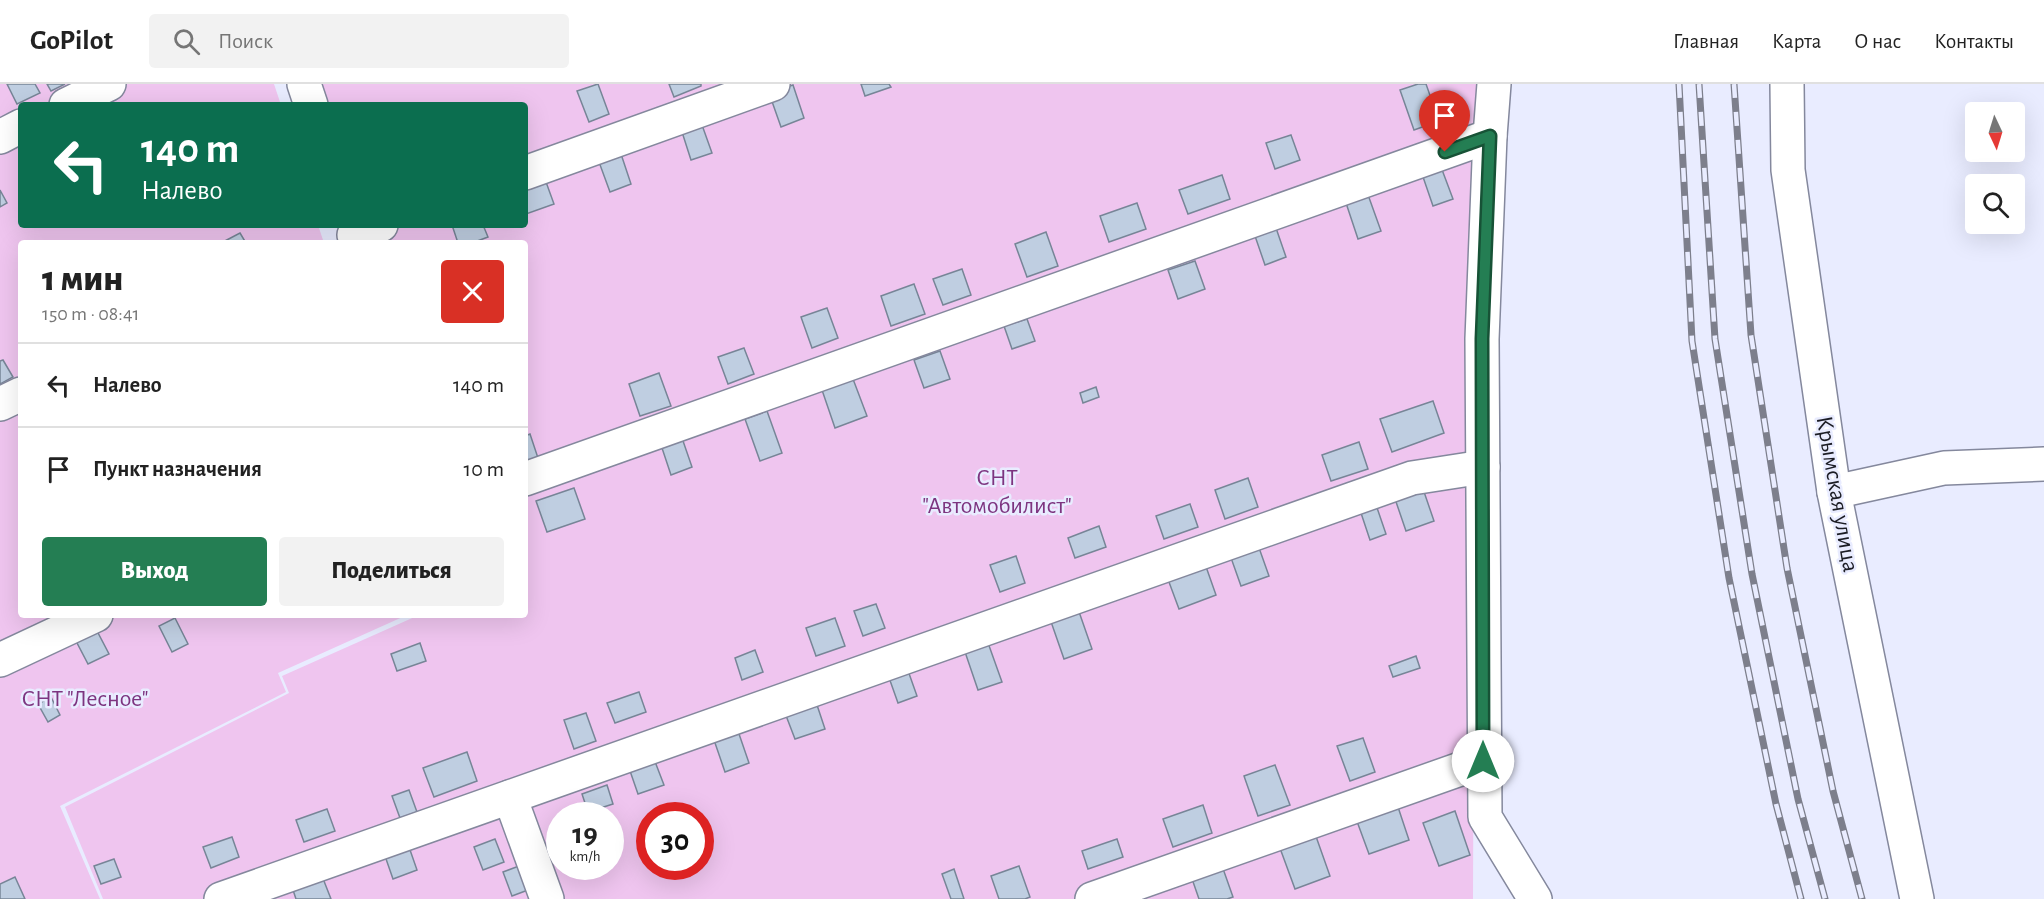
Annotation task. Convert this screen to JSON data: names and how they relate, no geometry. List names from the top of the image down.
{
  "streets": {
    "street": ["Крымская улица"]
  },
  "parks": ["СНТ \"Автомобилист\"", "СНТ \"Лесное\""],
  "north": "bottom",
  "page": {
    "header": "GoPilot",
    "search": "Поиск",
    "nav": [
      "Главная",
      "Карта",
      "О нас",
      "Контакты"
    ],
    "turn": ["140 m", "Налево"],
    "heading": ["1 мин", "150 m · 08:41"],
    "list": [
      {
        "name": "Налево",
        "value": "140 m"
      },
      {
        "name": "Пункт назначения",
        "value": "10 m"
      }
    ],
    "buttons": ["Выход", "Поделиться"],
    "speed": "19 km/h",
    "limit": "30"
  }
}
